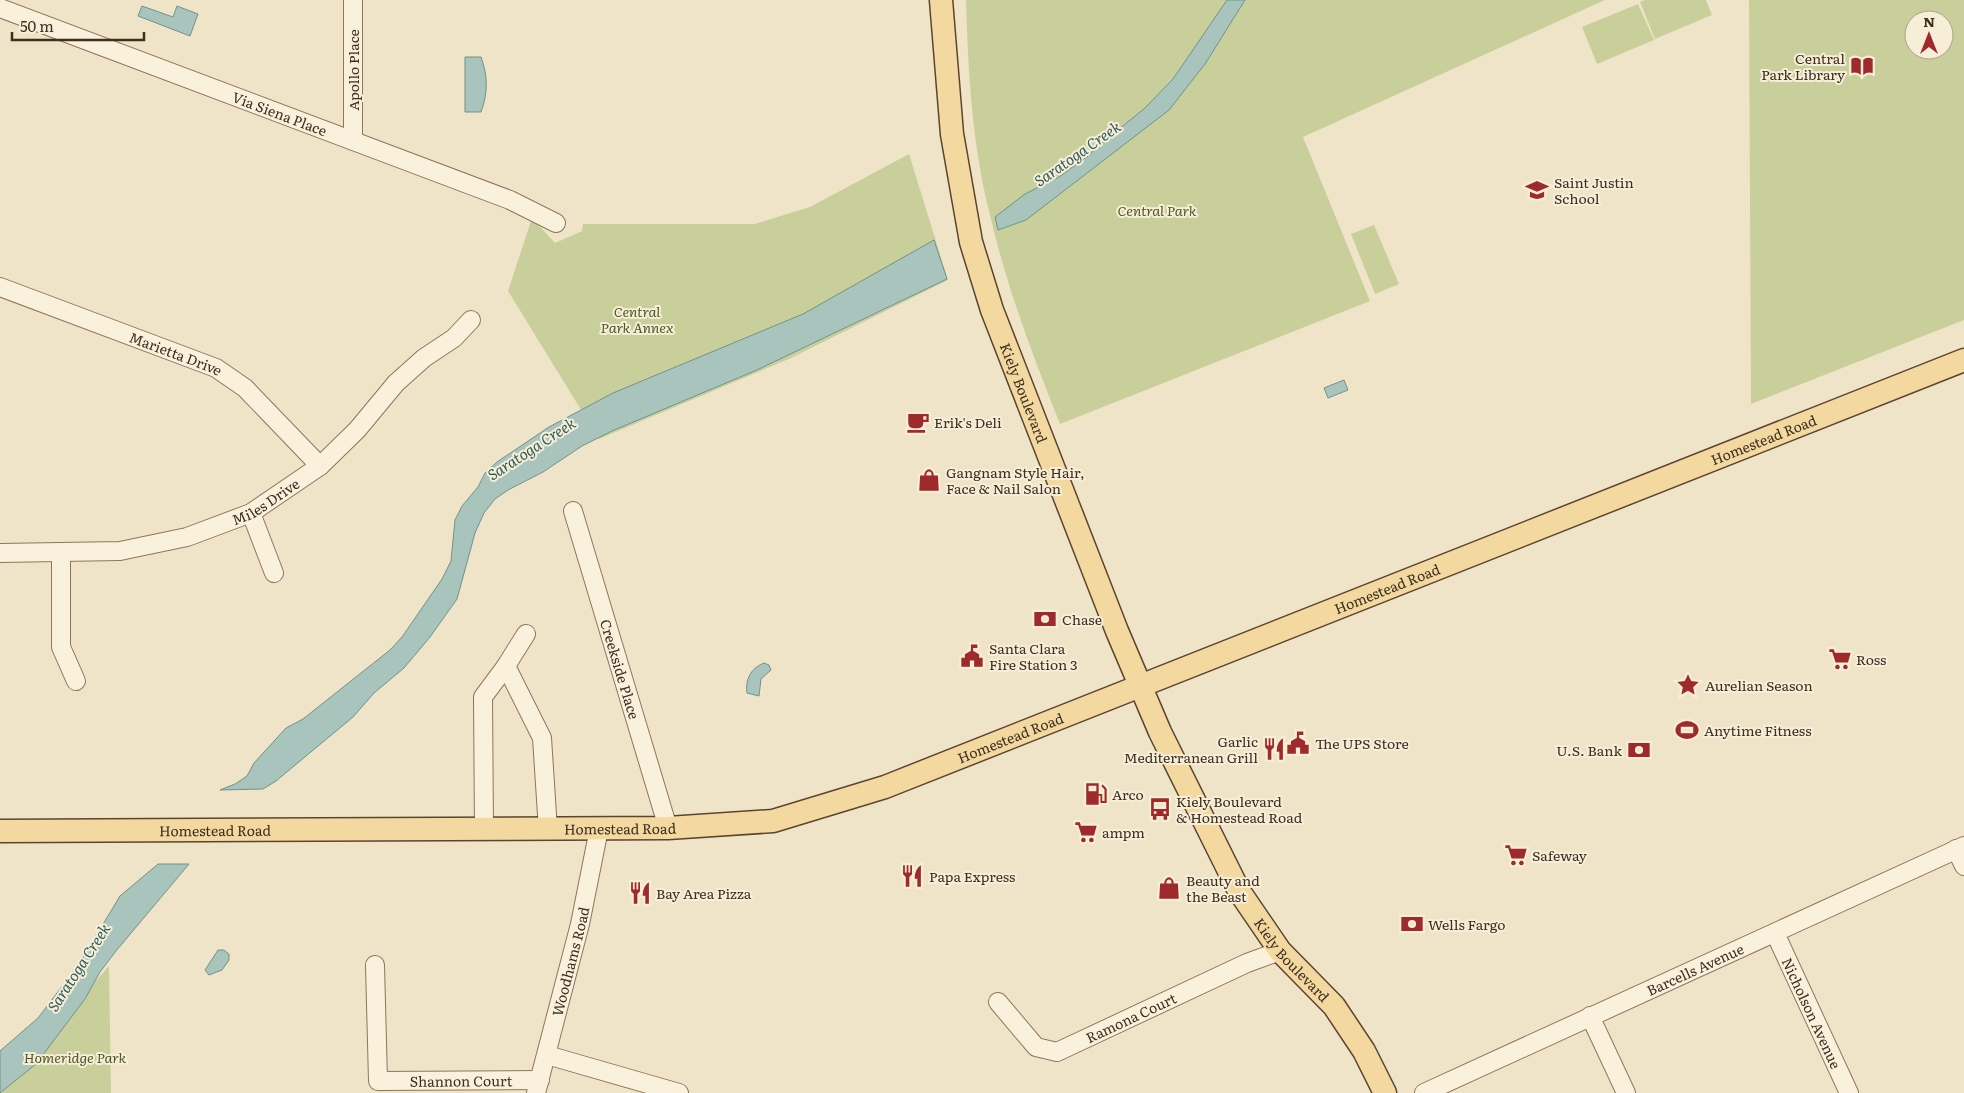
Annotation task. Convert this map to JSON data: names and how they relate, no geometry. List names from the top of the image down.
{
  "streets": {
    "main road": ["Kiely Boulevard", "Homestead Road"],
    "street": [
      "Apollo Place",
      "Via Siena Place",
      "Marietta Drive",
      "Miles Drive",
      "Creekside Place",
      "Woodhams Road",
      "Barcells Avenue",
      "Nicholson Avenue",
      "Ramona Court",
      "Shannon Court"
    ]
  },
  "crossings": [
    ["Apollo Place", "Via Siena Place"],
    ["Marietta Drive", "Miles Drive"],
    ["Kiely Boulevard", "Homestead Road"],
    ["Kiely Boulevard", "Ramona Court"],
    ["Homestead Road", "Creekside Place"],
    ["Homestead Road", "Woodhams Road"],
    ["Woodhams Road", "Shannon Court"],
    ["Barcells Avenue", "Nicholson Avenue"]
  ],
  "water": ["Saratoga Creek"],
  "parks": ["Central Park", "Central Park Annex", "Homeridge Park"],
  "places": {
    "library": ["Central Park Library"],
    "school or university": ["Saint Justin School"],
    "cafe": ["Erik's Deli"],
    "shop": ["Gangnam Style Hair, Face & Nail Salon", "Beauty and the Beast"],
    "bank": ["Chase", "U.S. Bank", "Wells Fargo"],
    "public building": ["Santa Clara Fire Station 3", "The UPS Store"],
    "supermarket": ["Ross", "ampm", "Safeway"],
    "place": ["Aurelian Season"],
    "sports": ["Anytime Fitness"],
    "restaurant": ["Garlic Mediterranean Grill", "Papa Express", "Bay Area Pizza"],
    "fuel station": ["Arco"],
    "bus stop": ["Kiely Boulevard & Homestead Road"]
  },
  "scale_bar": "50 m",
  "north": "top"
}
